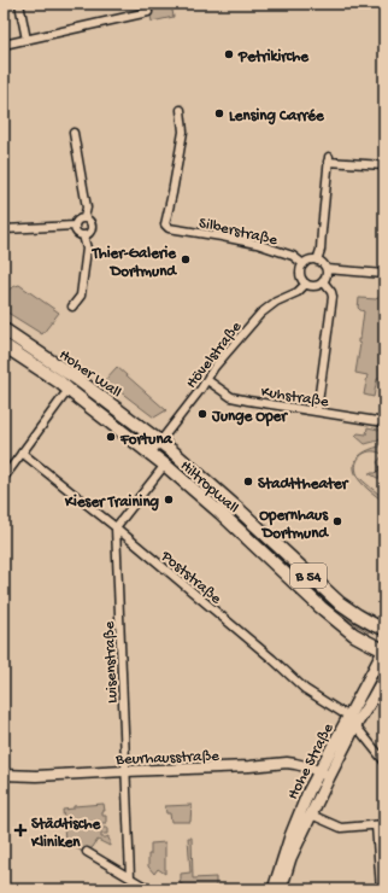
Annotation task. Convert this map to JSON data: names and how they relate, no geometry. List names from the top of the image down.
{
  "streets": {
    "main road": [
      "Hoher Wall",
      "Hiltropwall",
      "B 54",
      "Hohe Straße"
    ],
    "street": [
      "Silberstraße",
      "Hövelstraße",
      "Kuhstraße",
      "Poststraße",
      "Luisenstraße",
      "Beurhausstraße"
    ]
  },
  "crossings": [
    ["Silberstraße", "Hövelstraße"],
    ["Hövelstraße", "Hoher Wall"],
    ["Hövelstraße", "Kuhstraße"],
    ["Hövelstraße", "Hiltropwall"],
    ["Hoher Wall", "Hiltropwall"],
    ["Hiltropwall", "Hohe Straße"],
    ["Poststraße", "Luisenstraße"],
    ["Poststraße", "Hohe Straße"],
    ["Luisenstraße", "Beurhausstraße"],
    ["Beurhausstraße", "Hohe Straße"]
  ],
  "places": {
    "other": [
      "Petrikirche",
      "Lensing Carrée",
      "Thier-Galerie Dortmund",
      "Junge Oper",
      "Fortuna",
      "Stadttheater",
      "Kieser Training",
      "Opernhaus Dortmund"
    ],
    "health": ["Städtische Kliniken"]
  }
}
